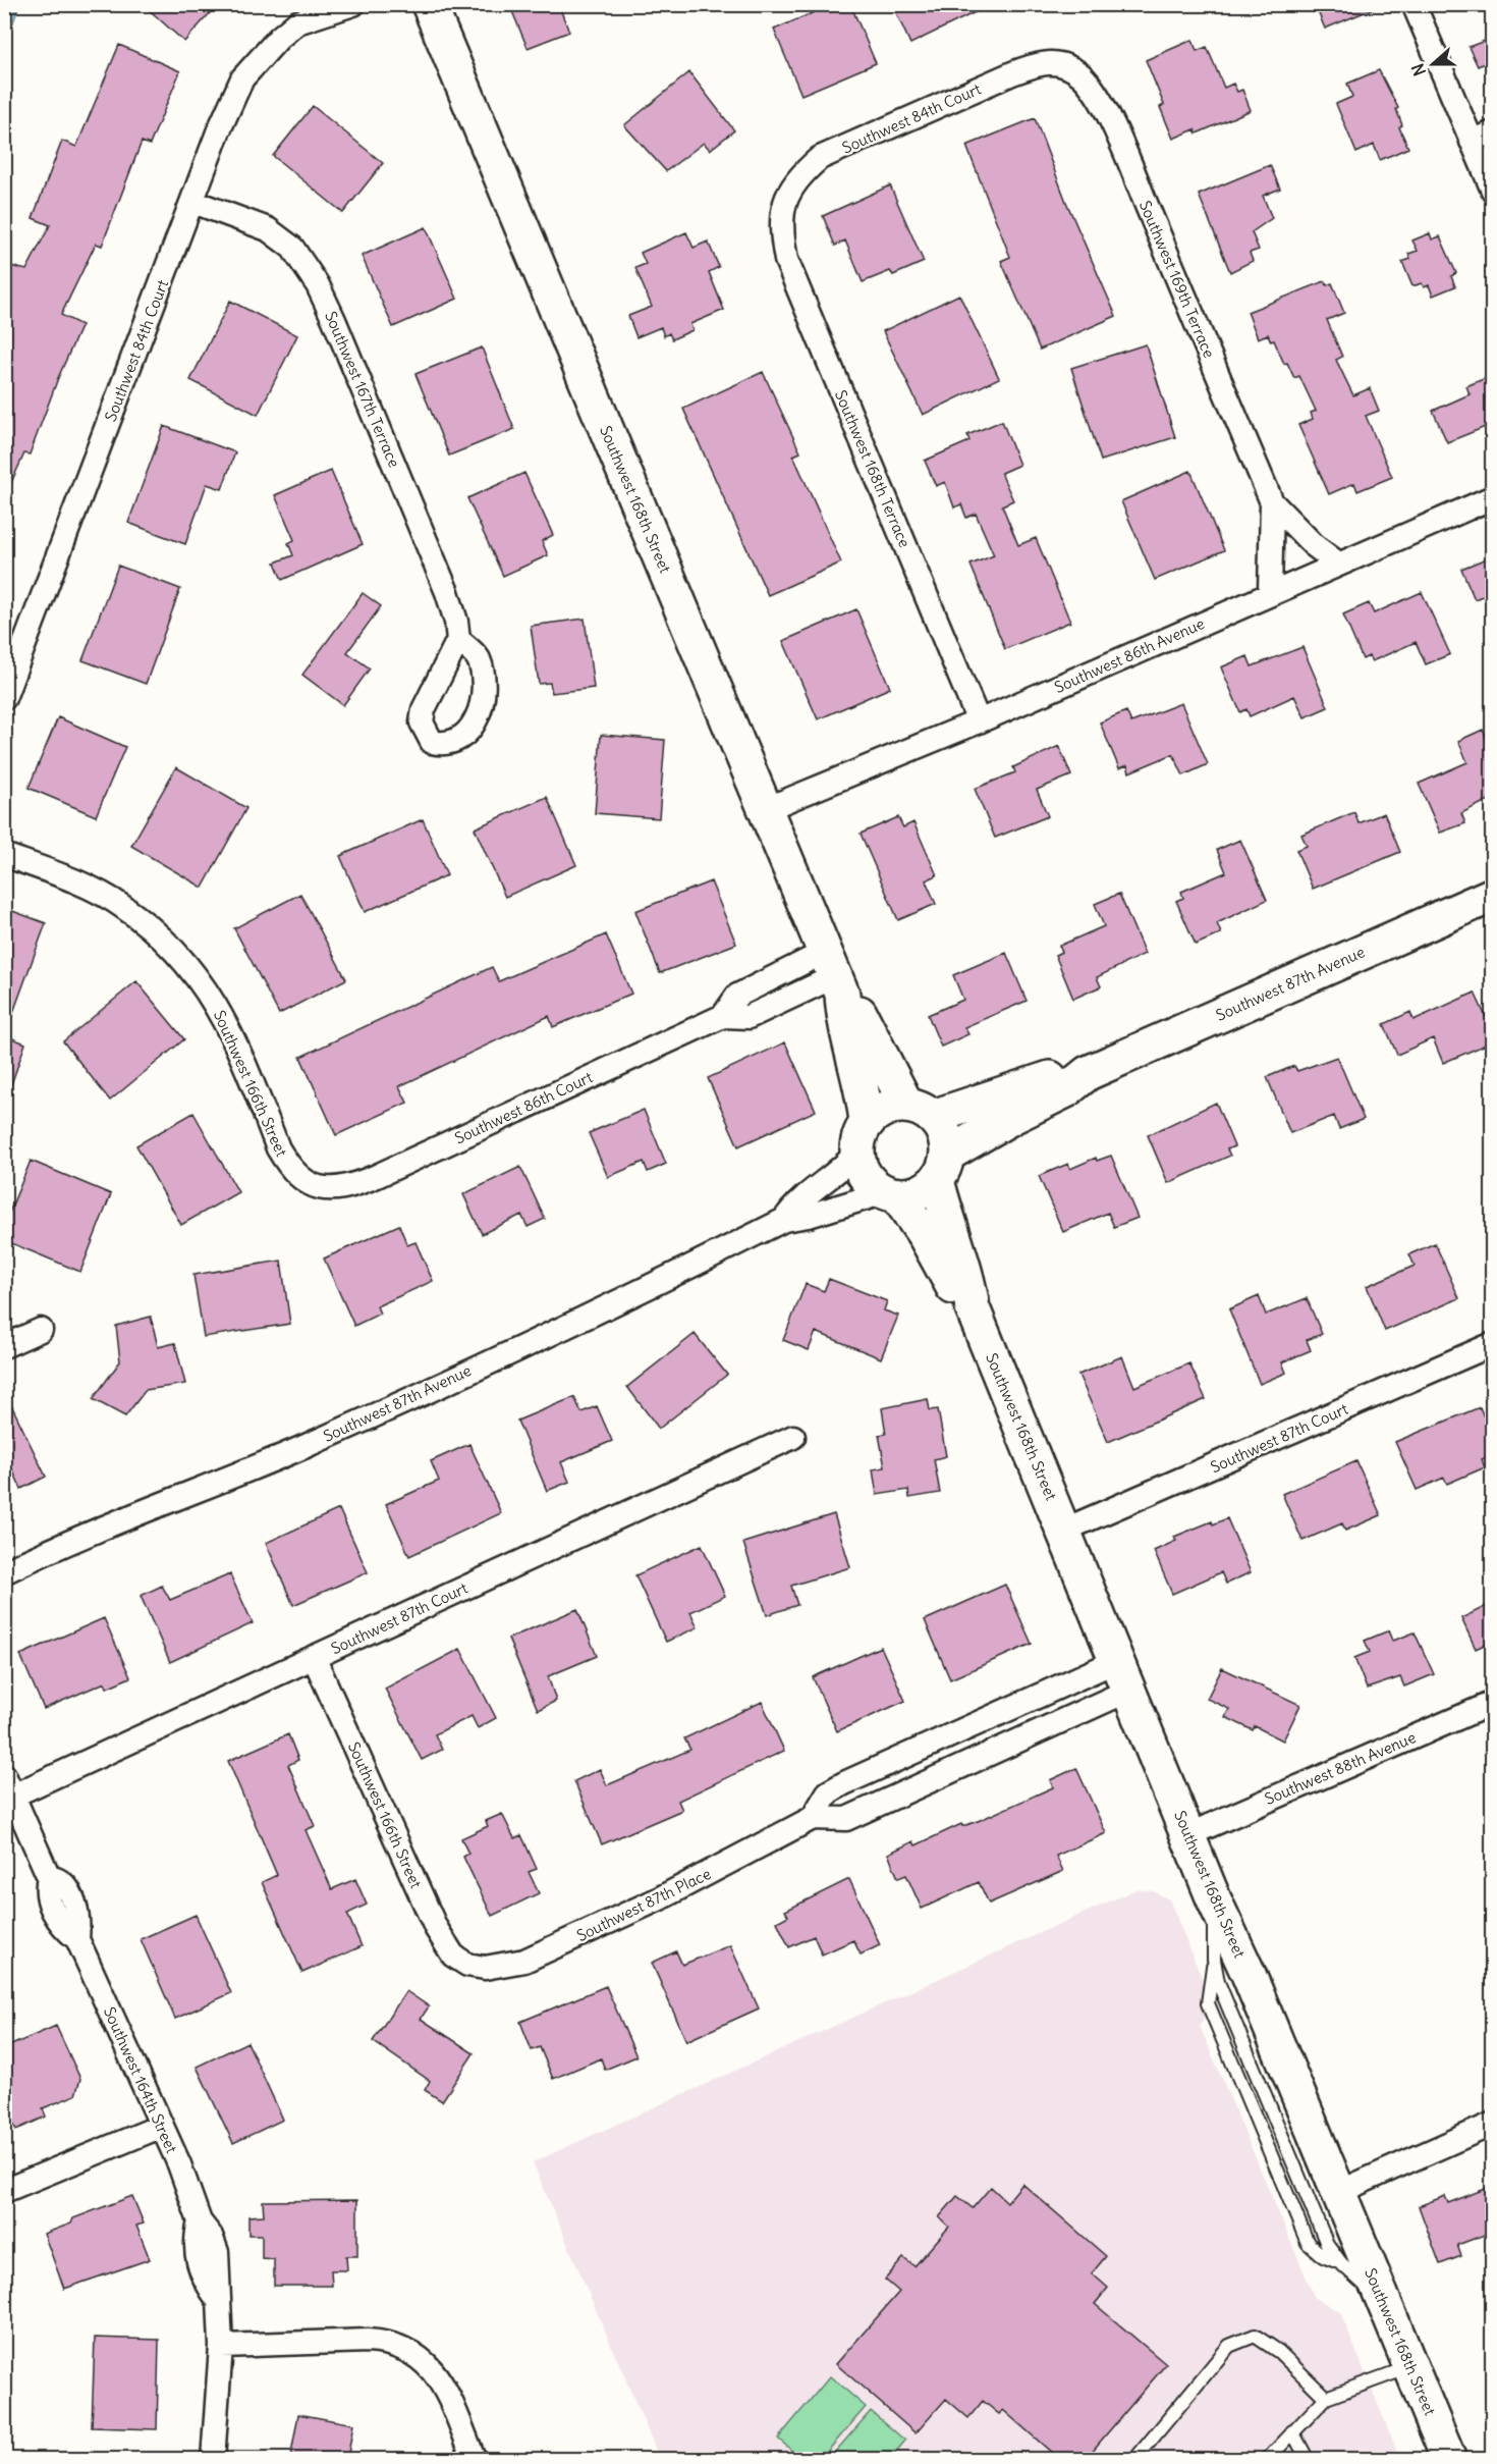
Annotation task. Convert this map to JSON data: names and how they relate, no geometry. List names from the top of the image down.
{
  "streets": {
    "street": [
      "Southwest 84th Court",
      "Southwest 169th Terrace",
      "Southwest 167th Terrace",
      "Southwest 168th Terrace",
      "Southwest 168th Street",
      "Southwest 86th Avenue",
      "Southwest 87th Avenue",
      "Southwest 166th Street",
      "Southwest 86th Court",
      "Southwest 87th Court",
      "Southwest 88th Avenue",
      "Southwest 87th Place",
      "Southwest 164th Street"
    ]
  },
  "crossings": [
    ["Southwest 84th Court", "Southwest 169th Terrace"],
    ["Southwest 84th Court", "Southwest 167th Terrace"],
    ["Southwest 84th Court", "Southwest 168th Terrace"],
    ["Southwest 169th Terrace", "Southwest 86th Avenue"],
    ["Southwest 168th Terrace", "Southwest 86th Avenue"],
    ["Southwest 168th Street", "Southwest 86th Avenue"],
    ["Southwest 168th Street", "Southwest 87th Avenue"],
    ["Southwest 168th Street", "Southwest 86th Court"],
    ["Southwest 168th Street", "Southwest 87th Court"],
    ["Southwest 168th Street", "Southwest 88th Avenue"],
    ["Southwest 168th Street", "Southwest 87th Place"],
    ["Southwest 166th Street", "Southwest 86th Court"],
    ["Southwest 166th Street", "Southwest 87th Court"],
    ["Southwest 166th Street", "Southwest 87th Place"],
    ["Southwest 87th Court", "Southwest 164th Street"]
  ],
  "north": "left"
}
